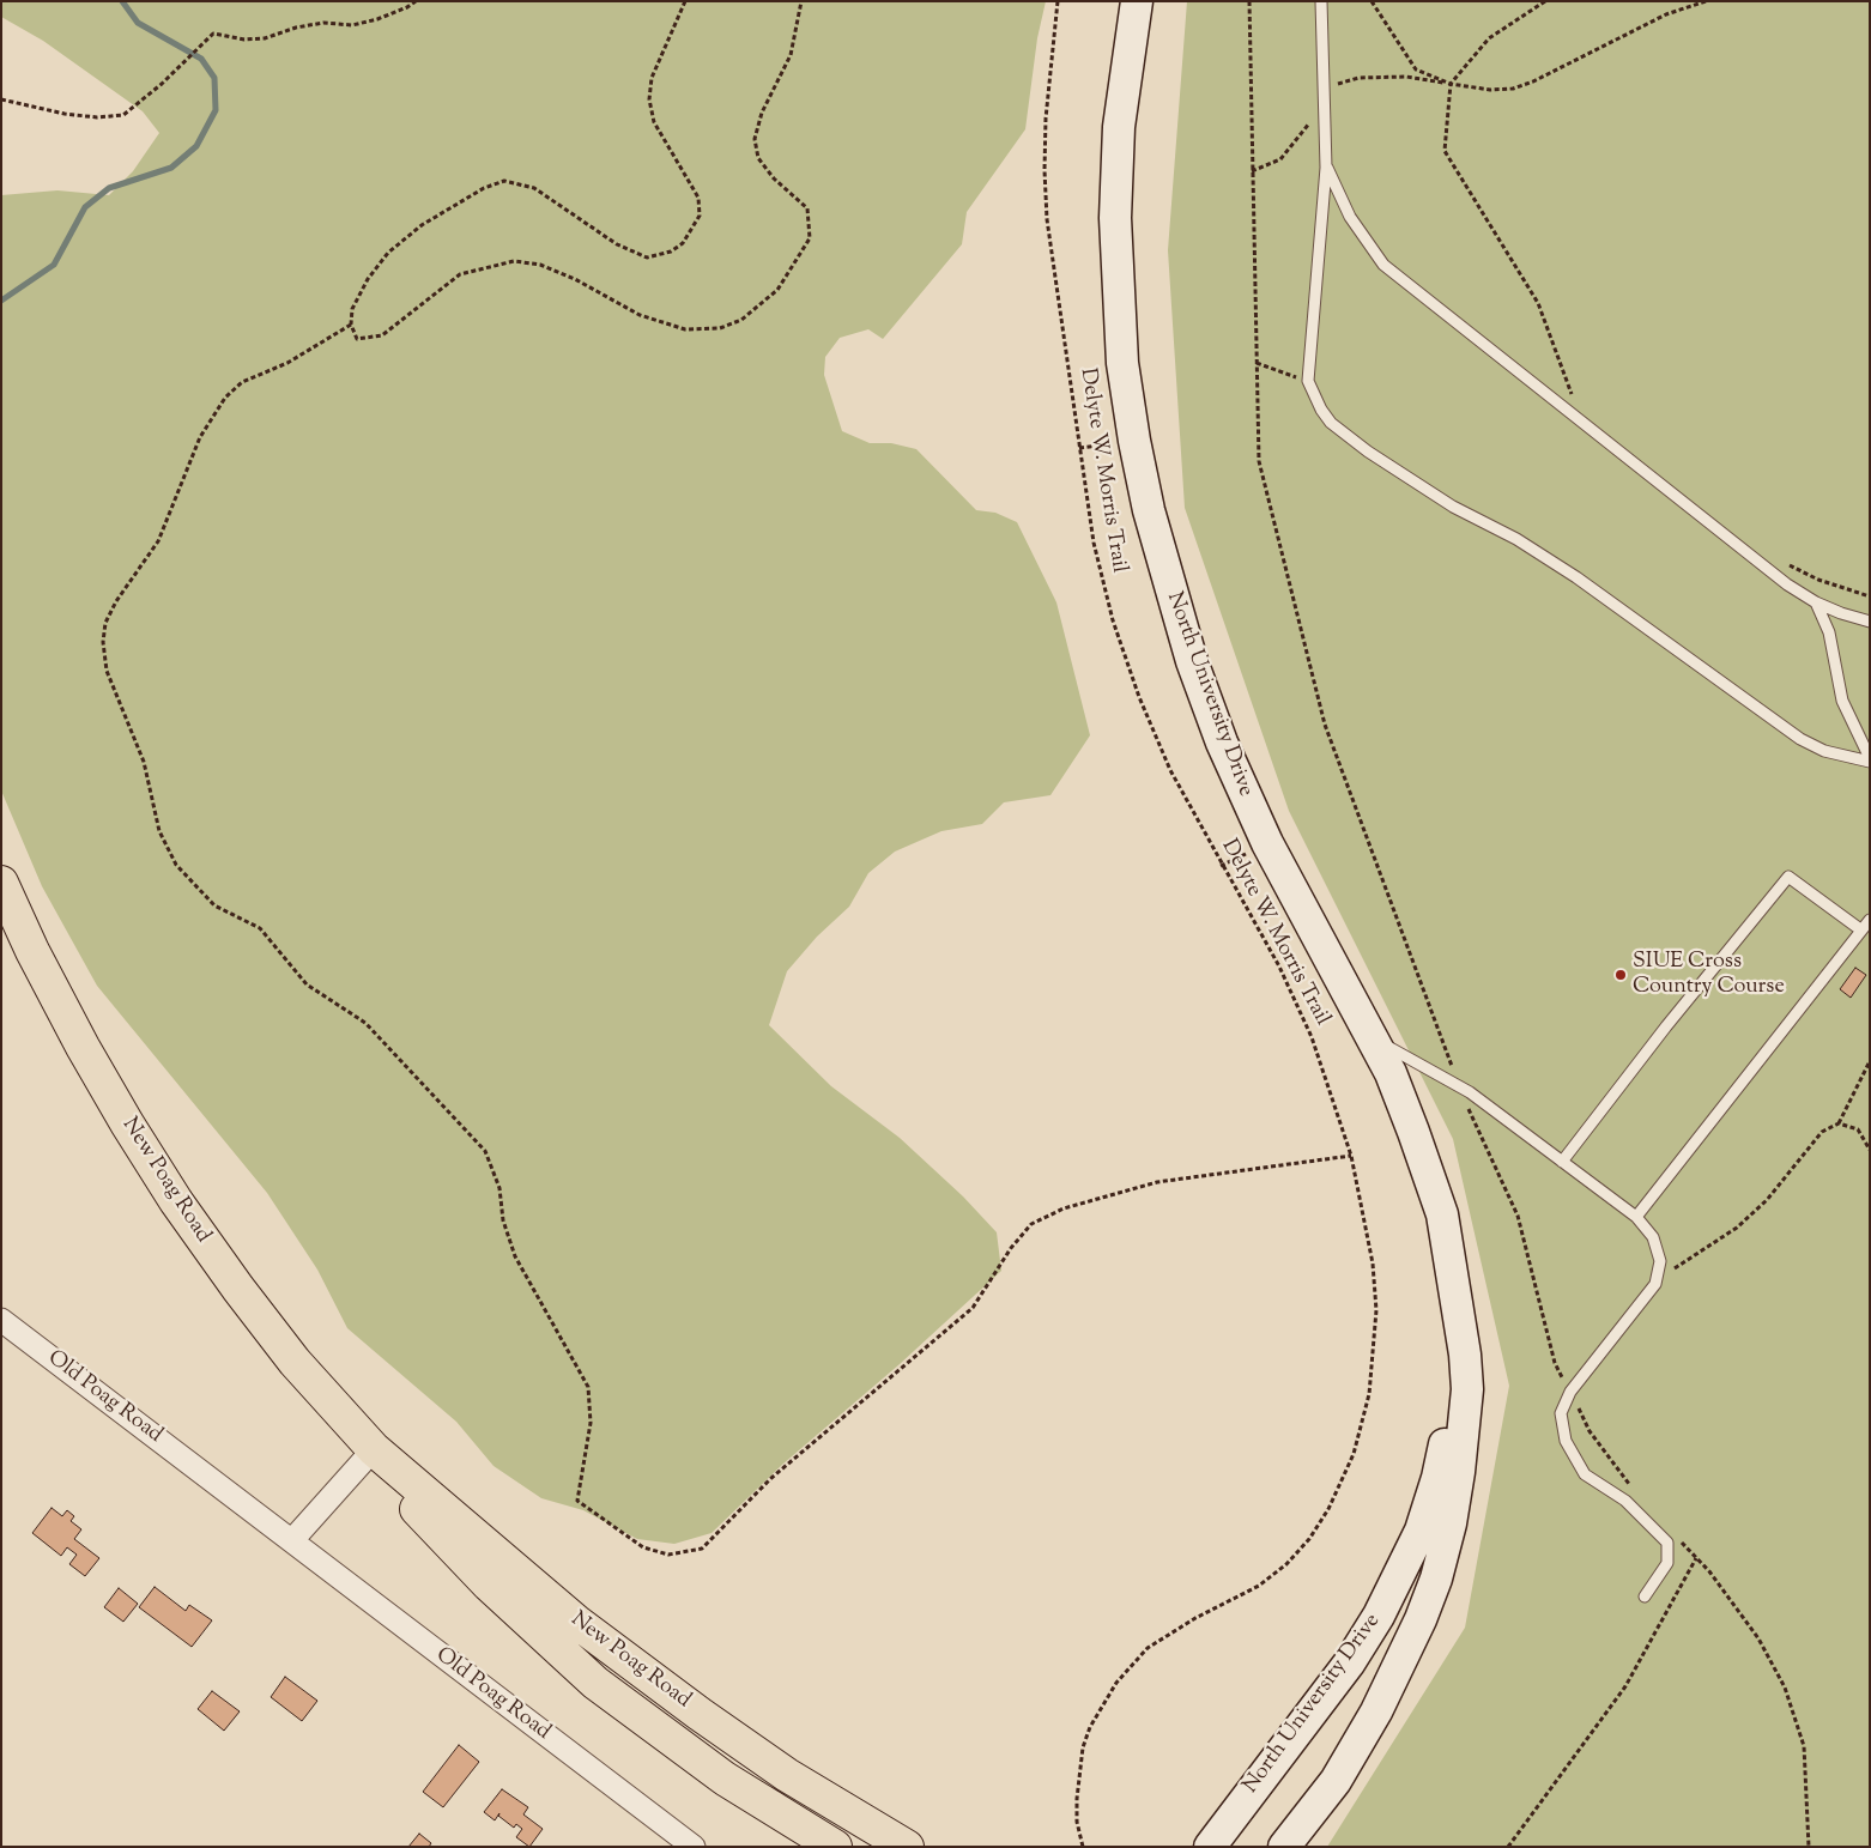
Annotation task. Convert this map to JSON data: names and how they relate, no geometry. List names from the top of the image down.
{
  "streets": {
    "main road": ["North University Drive", "New Poag Road"],
    "street": ["Old Poag Road"],
    "path": ["Delyte W. Morris Trail"]
  },
  "places": ["SIUE Cross Country Course"]
}
